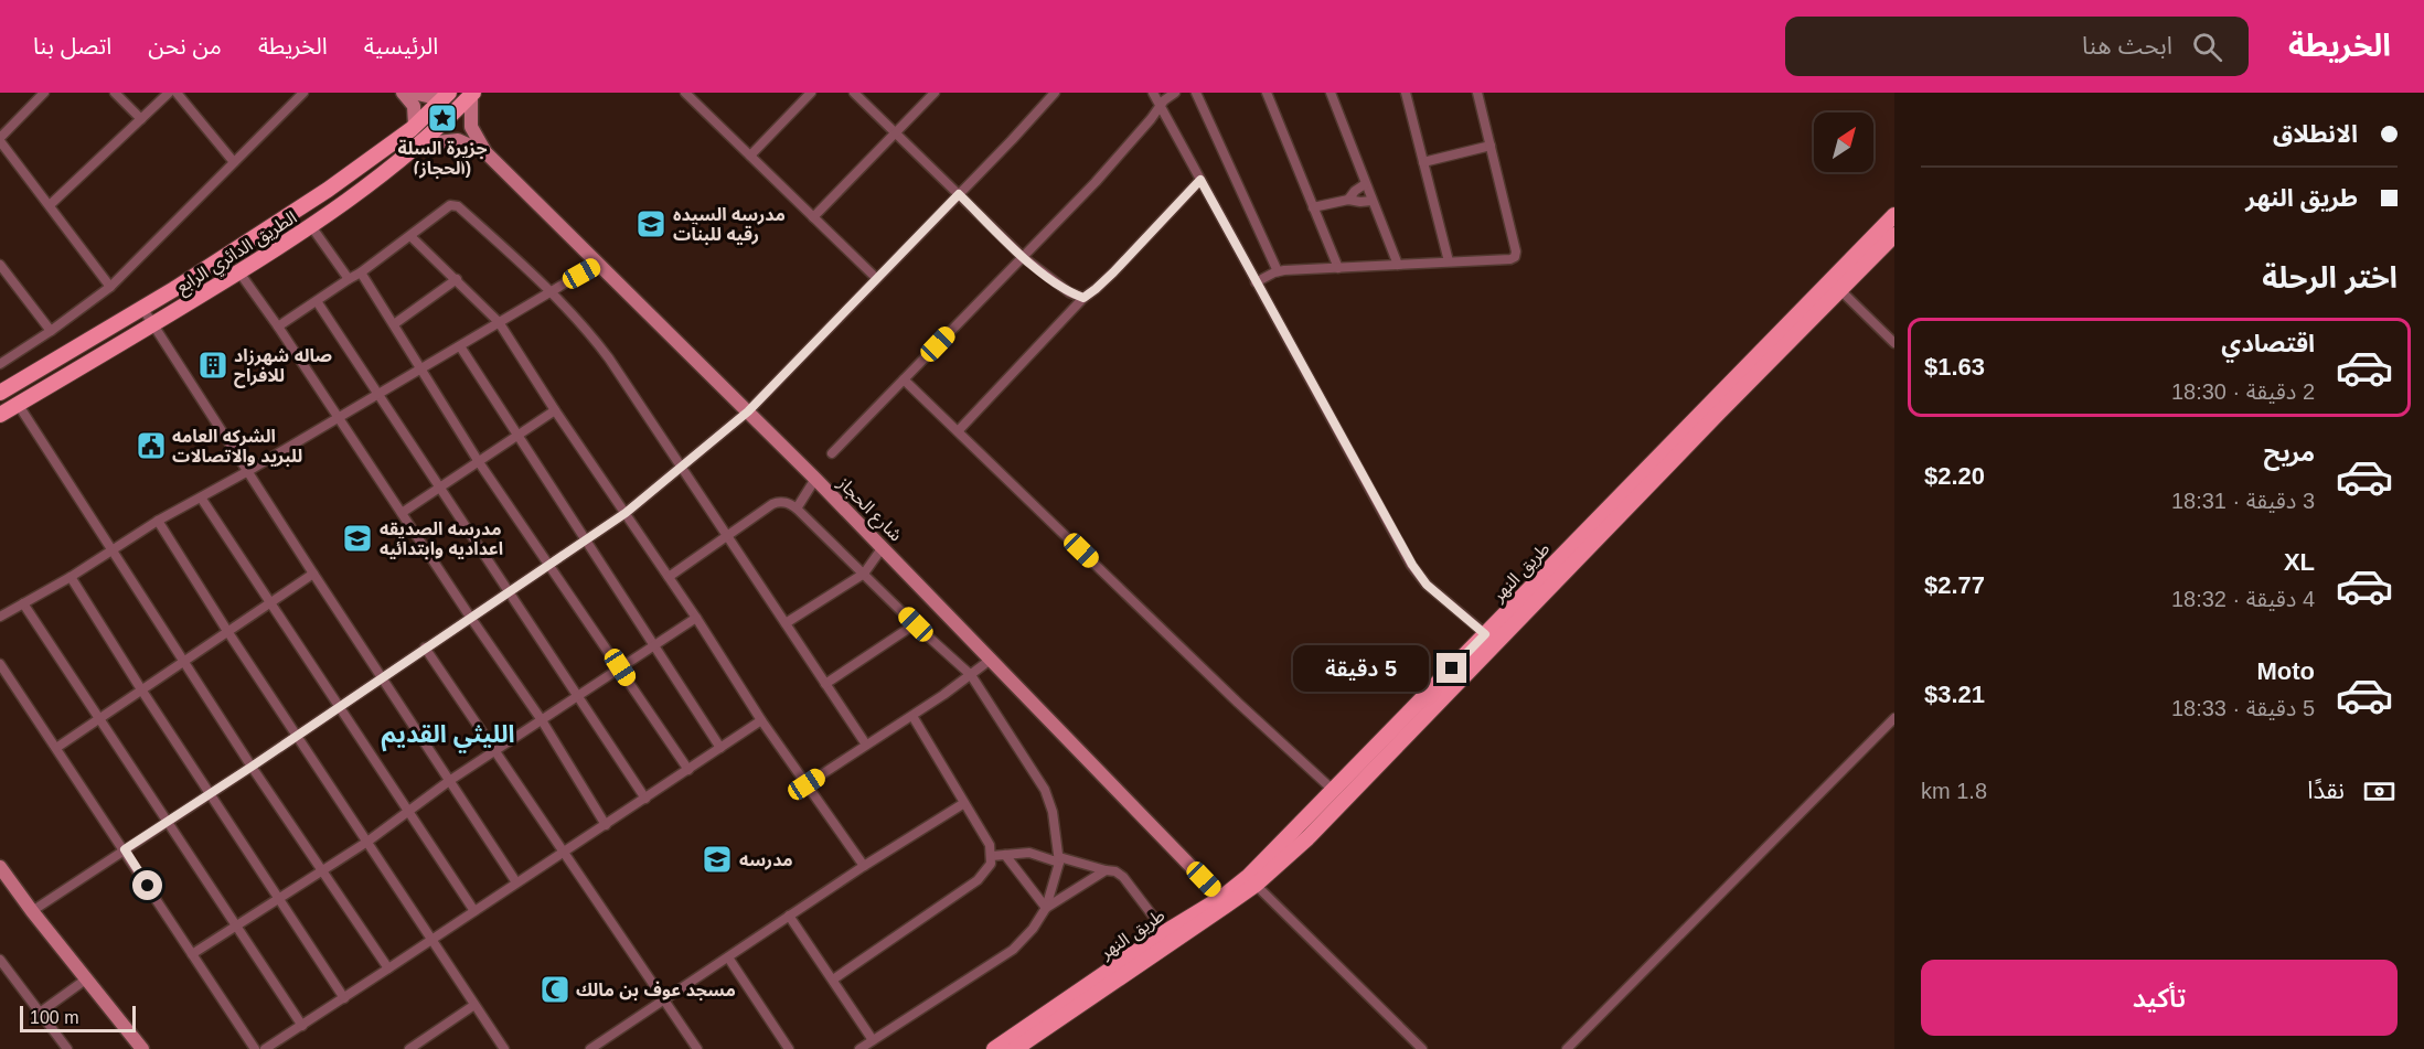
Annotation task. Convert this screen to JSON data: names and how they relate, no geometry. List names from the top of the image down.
{
  "streets": {
    "main road": ["الطريق الدائري الرابع", "شارع الحجاز", "طريق النهر"]
  },
  "crossings": [
    ["الطريق الدائري الرابع", "شارع الحجاز"],
    ["شارع الحجاز", "طريق النهر"]
  ],
  "districts": ["الليثي القديم"],
  "places": {
    "place": ["جزيرة السلة (الحجاز)"],
    "school or university": ["مدرسه السيده رقيه للبنات", "مدرسه الصديقه اعداديه وابتدائيه", "مدرسه"],
    "building": ["صاله شهرزاد للافراح"],
    "public building": ["الشركه العامه للبريد والاتصالات"],
    "mosque": ["مسجد عوف بن مالك"]
  },
  "scale_bar": "100 m",
  "north": "top right",
  "page": {
    "header": "الخريطة",
    "search": "ابحث هنا",
    "nav": [
      "الرئيسية",
      "الخريطة",
      "من نحن",
      "اتصل بنا"
    ],
    "banner": ["الانطلاق", "طريق النهر"],
    "heading": "اختر الرحلة",
    "list": [
      {
        "name": "اقتصادي",
        "note": "2 دقيقة · 18:30",
        "value": "$1.63"
      },
      {
        "name": "مريح",
        "note": "3 دقيقة · 18:31",
        "value": "$2.20"
      },
      {
        "name": "XL",
        "note": "4 دقيقة · 18:32",
        "value": "$2.77"
      },
      {
        "name": "Moto",
        "note": "5 دقيقة · 18:33",
        "value": "$3.21"
      }
    ],
    "bubble": "5 دقيقة",
    "pay": ["نقدًا", "1.8 km"],
    "buttons": "تأكيد",
    "scale": "100 m"
  }
}
